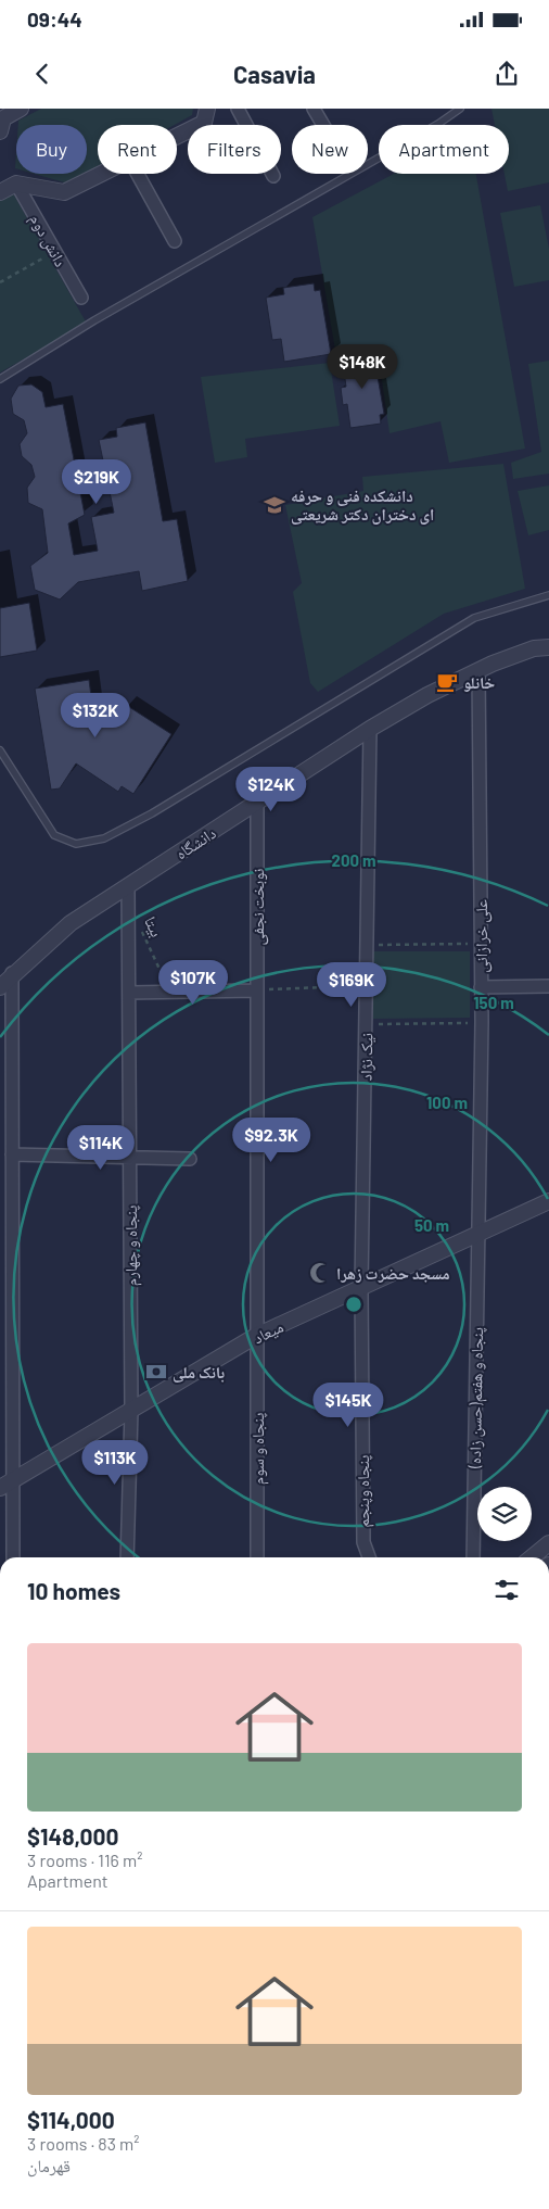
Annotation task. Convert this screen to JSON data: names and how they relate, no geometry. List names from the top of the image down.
{
  "streets": {
    "street": [
      "دانش دوم",
      "دانشگاه",
      "نوبخت نجفی",
      "علی خرازانی",
      "نیک نژاد",
      "پنجاه و چهارم",
      "میعاد",
      "(حسن زاده)پنجاه و هفتم",
      "پنجاه و سوم",
      "پنجاه وپنجم"
    ],
    "path": ["بیتا"]
  },
  "crossings": [
    ["دانشگاه", "نوبخت نجفی"],
    ["دانشگاه", "علی خرازانی"],
    ["دانشگاه", "نیک نژاد"],
    ["دانشگاه", "پنجاه و چهارم"],
    ["نوبخت نجفی", "میعاد"],
    ["نوبخت نجفی", "پنجاه و سوم"],
    ["علی خرازانی", "میعاد"],
    ["علی خرازانی", "(حسن زاده)پنجاه و هفتم"],
    ["نیک نژاد", "میعاد"],
    ["نیک نژاد", "پنجاه وپنجم"],
    ["پنجاه و چهارم", "میعاد"],
    ["میعاد", "(حسن زاده)پنجاه و هفتم"],
    ["میعاد", "پنجاه و سوم"],
    ["میعاد", "پنجاه وپنجم"]
  ],
  "places": {
    "school or university": ["دانشکده فنی و حرفه ای دختران دکتر شریعتی"],
    "cafe": ["خانلو"],
    "mosque": ["مسجد حضرت زهرا"],
    "bank": ["بانک ملی"]
  },
  "page": {
    "status": "09:44",
    "header": "Casavia",
    "chip": [
      "Buy",
      "Rent",
      "Filters",
      "New",
      "Apartment"
    ],
    "price": [
      "$148K",
      "$219K",
      "$132K",
      "$124K",
      "$107K",
      "$169K",
      "$92.3K",
      "$114K",
      "$145K",
      "$113K"
    ],
    "heading": "10 homes",
    "list": [
      {
        "name": "$148,000",
        "note": "3 rooms · 116 m² · Apartment"
      },
      {
        "name": "$114,000",
        "note": "3 rooms · 83 m² · قهرمان"
      }
    ]
  },
  "rings": [
    "200 m",
    "150 m",
    "100 m",
    "50 m"
  ]
}
